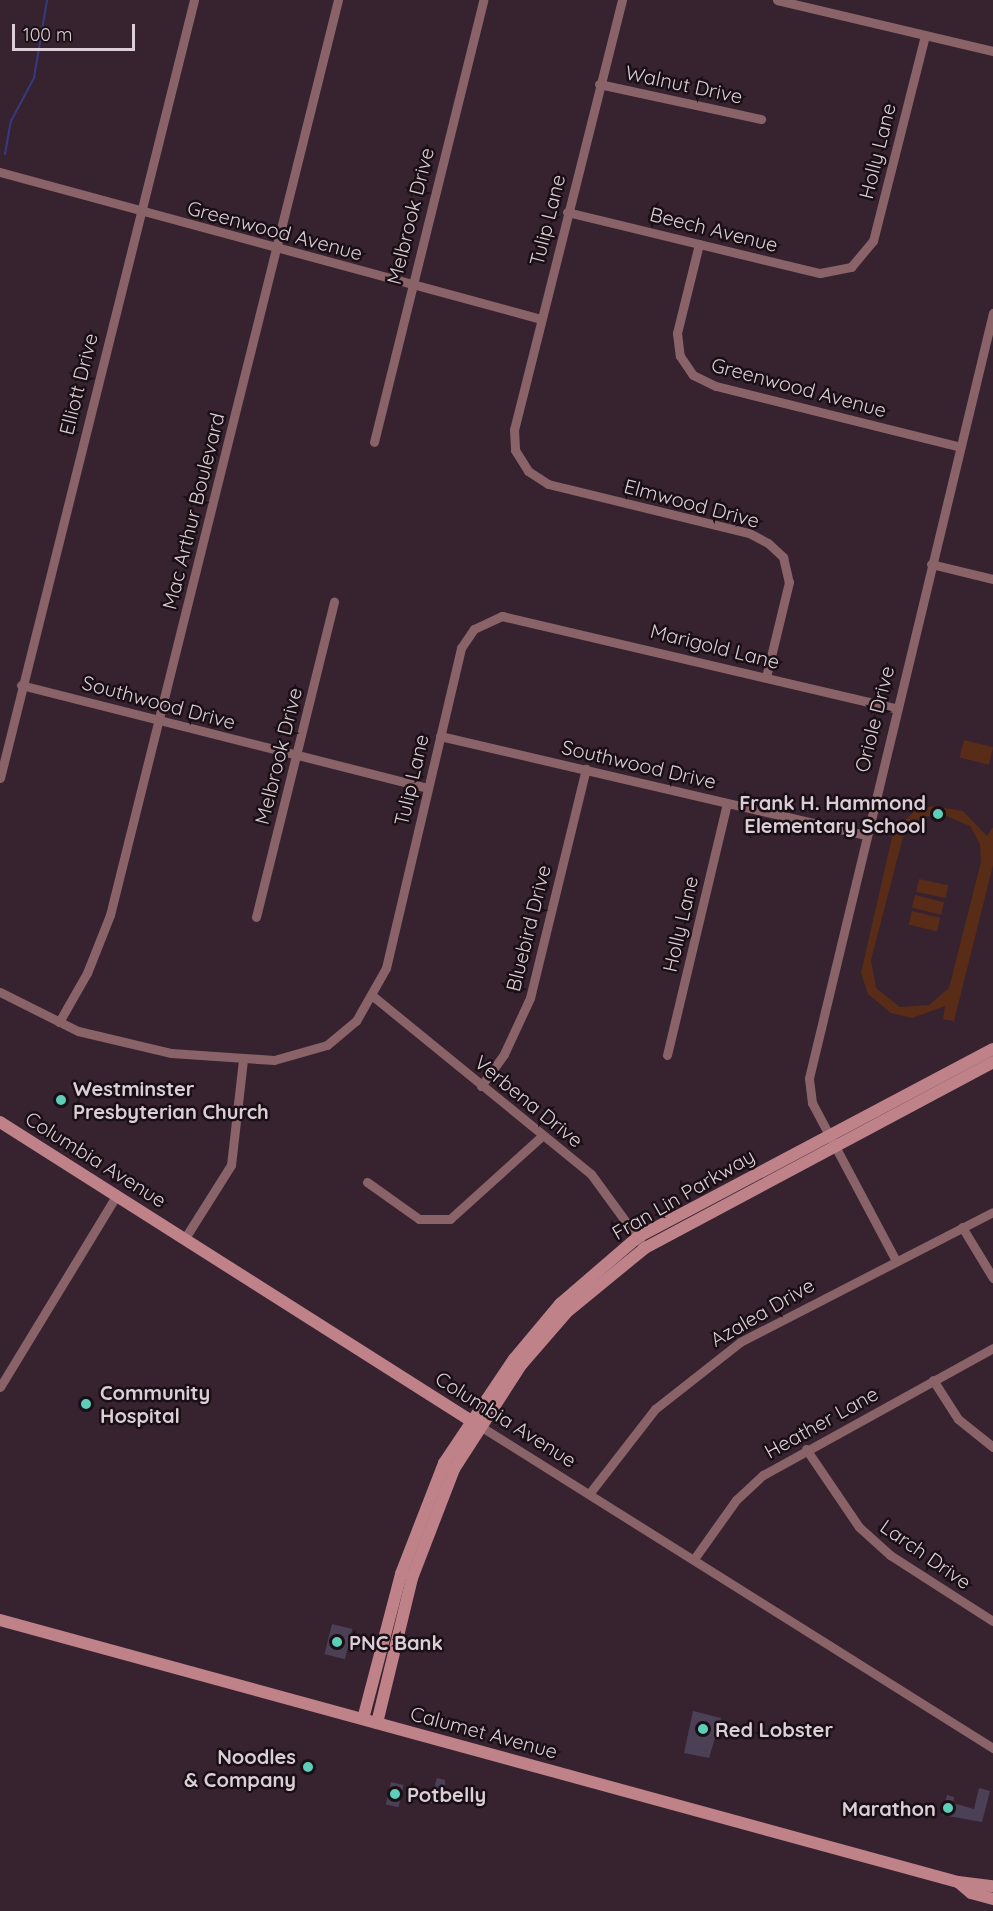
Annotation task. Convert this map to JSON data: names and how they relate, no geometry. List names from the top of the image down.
{
  "streets": {
    "street": [
      "Walnut Drive",
      "Holly Lane",
      "Melbrook Drive",
      "Tulip Lane",
      "Beech Avenue",
      "Greenwood Avenue",
      "Elliott Drive",
      "Elmwood Drive",
      "Mac Arthur Boulevard",
      "Marigold Lane",
      "Southwood Drive",
      "Oriole Drive",
      "Bluebird Drive",
      "Verbena Drive",
      "Columbia Avenue",
      "Fran Lin Parkway",
      "Azalea Drive",
      "Heather Lane",
      "Larch Drive",
      "Calumet Avenue"
    ]
  },
  "crossings": [
    ["Walnut Drive", "Tulip Lane"],
    ["Holly Lane", "Beech Avenue"],
    ["Holly Lane", "Southwood Drive"],
    ["Melbrook Drive", "Greenwood Avenue"],
    ["Melbrook Drive", "Southwood Drive"],
    ["Tulip Lane", "Beech Avenue"],
    ["Tulip Lane", "Greenwood Avenue"],
    ["Tulip Lane", "Elmwood Drive"],
    ["Tulip Lane", "Mac Arthur Boulevard"],
    ["Tulip Lane", "Marigold Lane"],
    ["Tulip Lane", "Southwood Drive"],
    ["Tulip Lane", "Verbena Drive"],
    ["Beech Avenue", "Greenwood Avenue"],
    ["Greenwood Avenue", "Elliott Drive"],
    ["Greenwood Avenue", "Mac Arthur Boulevard"],
    ["Greenwood Avenue", "Oriole Drive"],
    ["Elliott Drive", "Southwood Drive"],
    ["Elmwood Drive", "Marigold Lane"],
    ["Mac Arthur Boulevard", "Southwood Drive"],
    ["Marigold Lane", "Oriole Drive"],
    ["Southwood Drive", "Oriole Drive"],
    ["Southwood Drive", "Bluebird Drive"],
    ["Oriole Drive", "Fran Lin Parkway"],
    ["Oriole Drive", "Azalea Drive"],
    ["Bluebird Drive", "Verbena Drive"],
    ["Verbena Drive", "Fran Lin Parkway"],
    ["Columbia Avenue", "Fran Lin Parkway"],
    ["Columbia Avenue", "Azalea Drive"],
    ["Columbia Avenue", "Heather Lane"],
    ["Fran Lin Parkway", "Calumet Avenue"],
    ["Heather Lane", "Larch Drive"]
  ],
  "places": [
    "Frank H. Hammond Elementary School",
    "Westminster Presbyterian Church",
    "Community Hospital",
    "PNC Bank",
    "Red Lobster",
    "Noodles & Company",
    "Potbelly",
    "Marathon"
  ],
  "scale_bar": "100 m"
}
